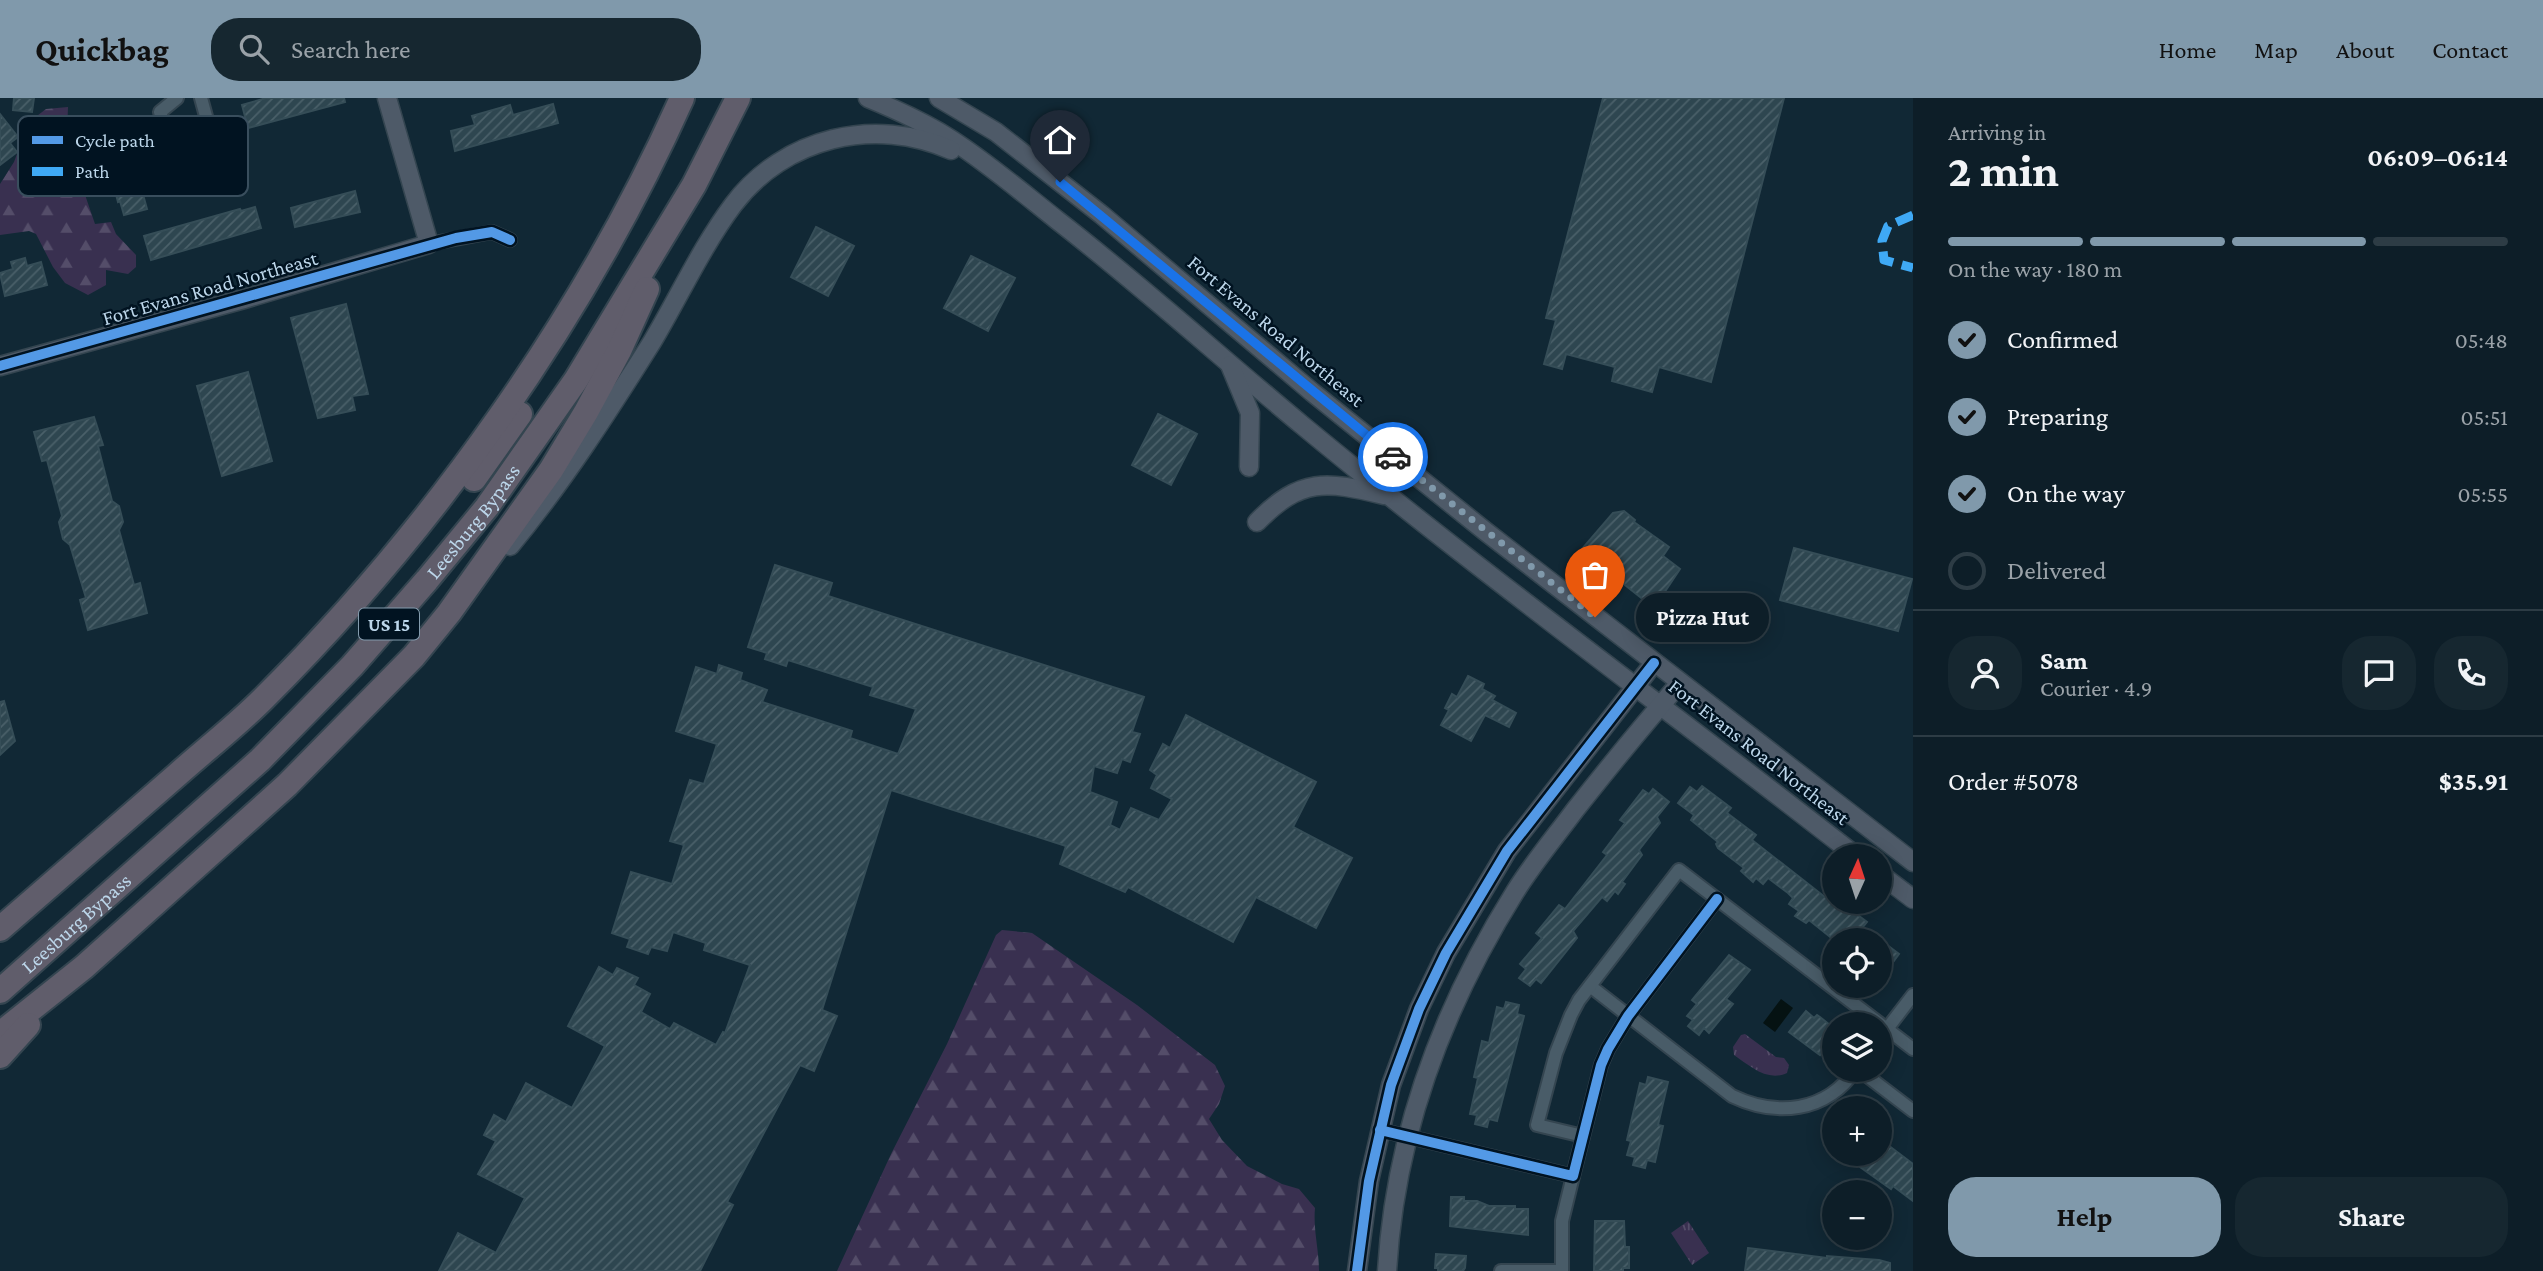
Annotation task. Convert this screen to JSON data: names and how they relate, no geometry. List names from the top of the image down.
{
  "streets": {
    "highway": ["Leesburg Bypass", "US 15"],
    "main road": ["Fort Evans Road Northeast"]
  },
  "places": ["Pizza Hut"],
  "legend": ["Cycle path", "Path"],
  "north": "top",
  "page": {
    "header": "Quickbag",
    "search": "Search here",
    "nav": [
      "Home",
      "Map",
      "About",
      "Contact"
    ],
    "heading": ["2 min", "Arriving in", "06:09–06:14"],
    "panel": [
      "Sam",
      "Courier · 4.9",
      "Order #5078",
      "$35.91"
    ],
    "bar": "On the way · 180 m",
    "list": [
      ["Confirmed", "05:48"],
      ["Preparing", "05:51"],
      ["On the way", "05:55"],
      "Delivered"
    ],
    "bubble": "Pizza Hut",
    "map_buttons": ["+", "−"],
    "buttons": ["Help", "Share"]
  }
}
